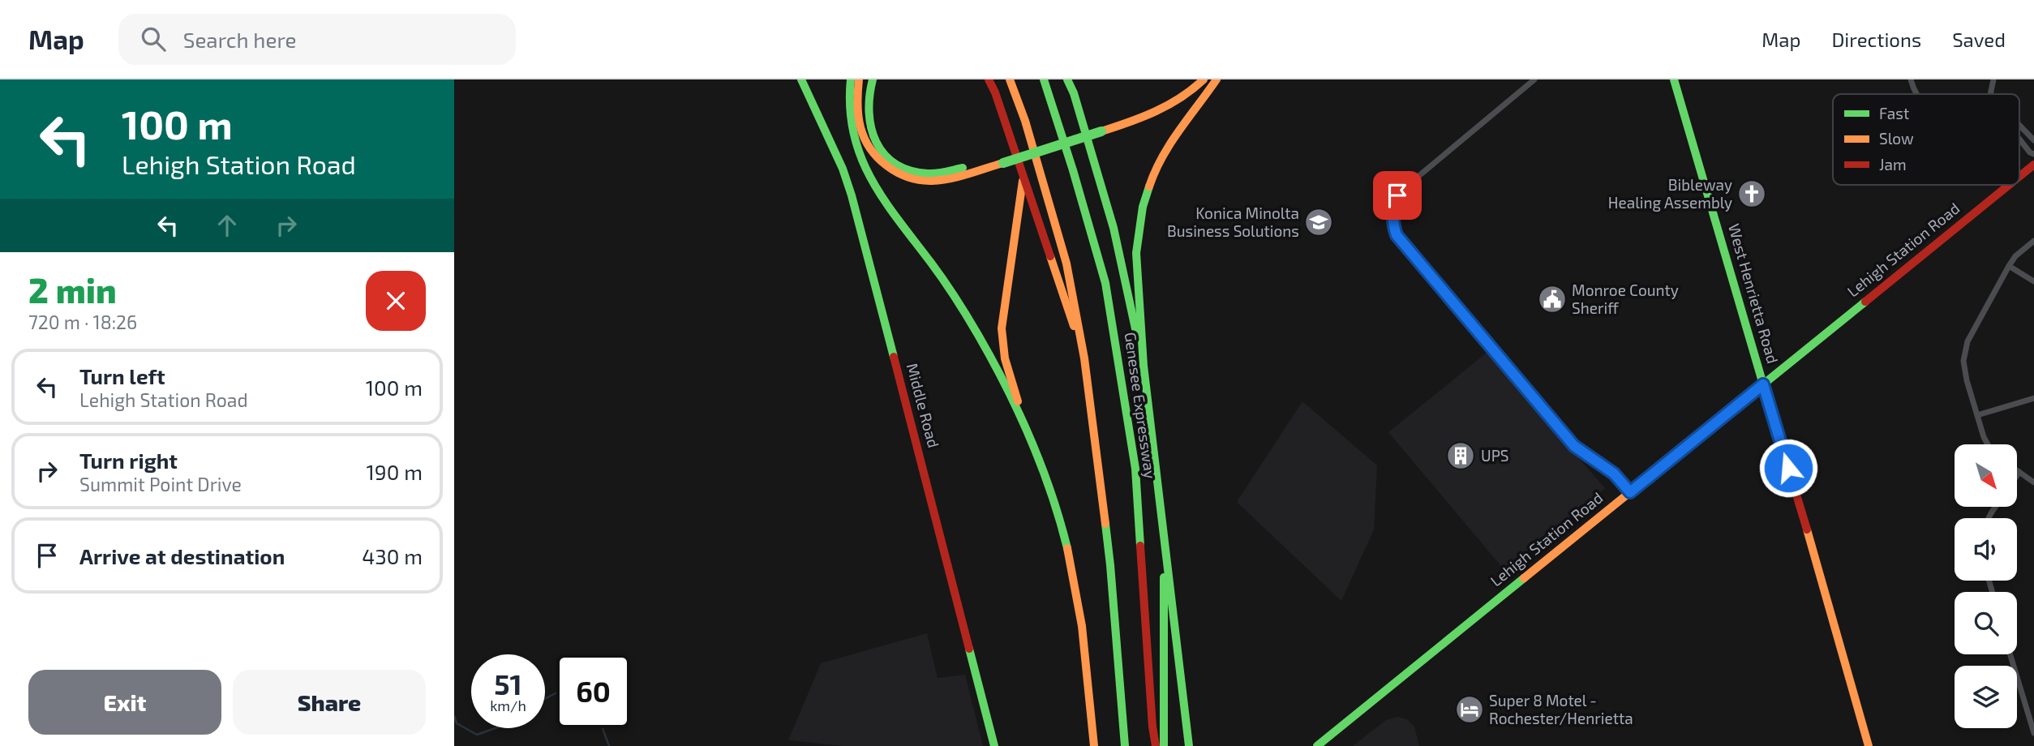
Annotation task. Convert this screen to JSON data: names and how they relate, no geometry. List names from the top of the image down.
{
  "streets": {
    "main road": [
      "Lehigh Station Road",
      "West Henrietta Road",
      "Middle Road",
      "Genesee Expressway"
    ]
  },
  "crossings": [
    ["Lehigh Station Road", "West Henrietta Road"]
  ],
  "places": {
    "church": ["Bibleway Healing Assembly"],
    "school or university": ["Konica Minolta Business Solutions"],
    "public building": ["Monroe County Sheriff"],
    "building": ["UPS"],
    "hotel": ["Super 8 Motel - Rochester/Henrietta"]
  },
  "legend": ["Fast", "Slow", "Jam"],
  "north": "bottom right",
  "page": {
    "header": "Map",
    "search": "Search here",
    "nav": ["Map", "Directions", "Saved"],
    "turn": ["100 m", "Lehigh Station Road"],
    "heading": ["2 min", "720 m · 18:26"],
    "list": [
      {
        "name": "Turn left",
        "note": "Lehigh Station Road",
        "value": "100 m"
      },
      {
        "name": "Turn right",
        "note": "Summit Point Drive",
        "value": "190 m"
      },
      {
        "name": "Arrive at destination",
        "value": "430 m"
      }
    ],
    "speed": "51 km/h",
    "limit": "60",
    "buttons": ["Exit", "Share"]
  }
}
